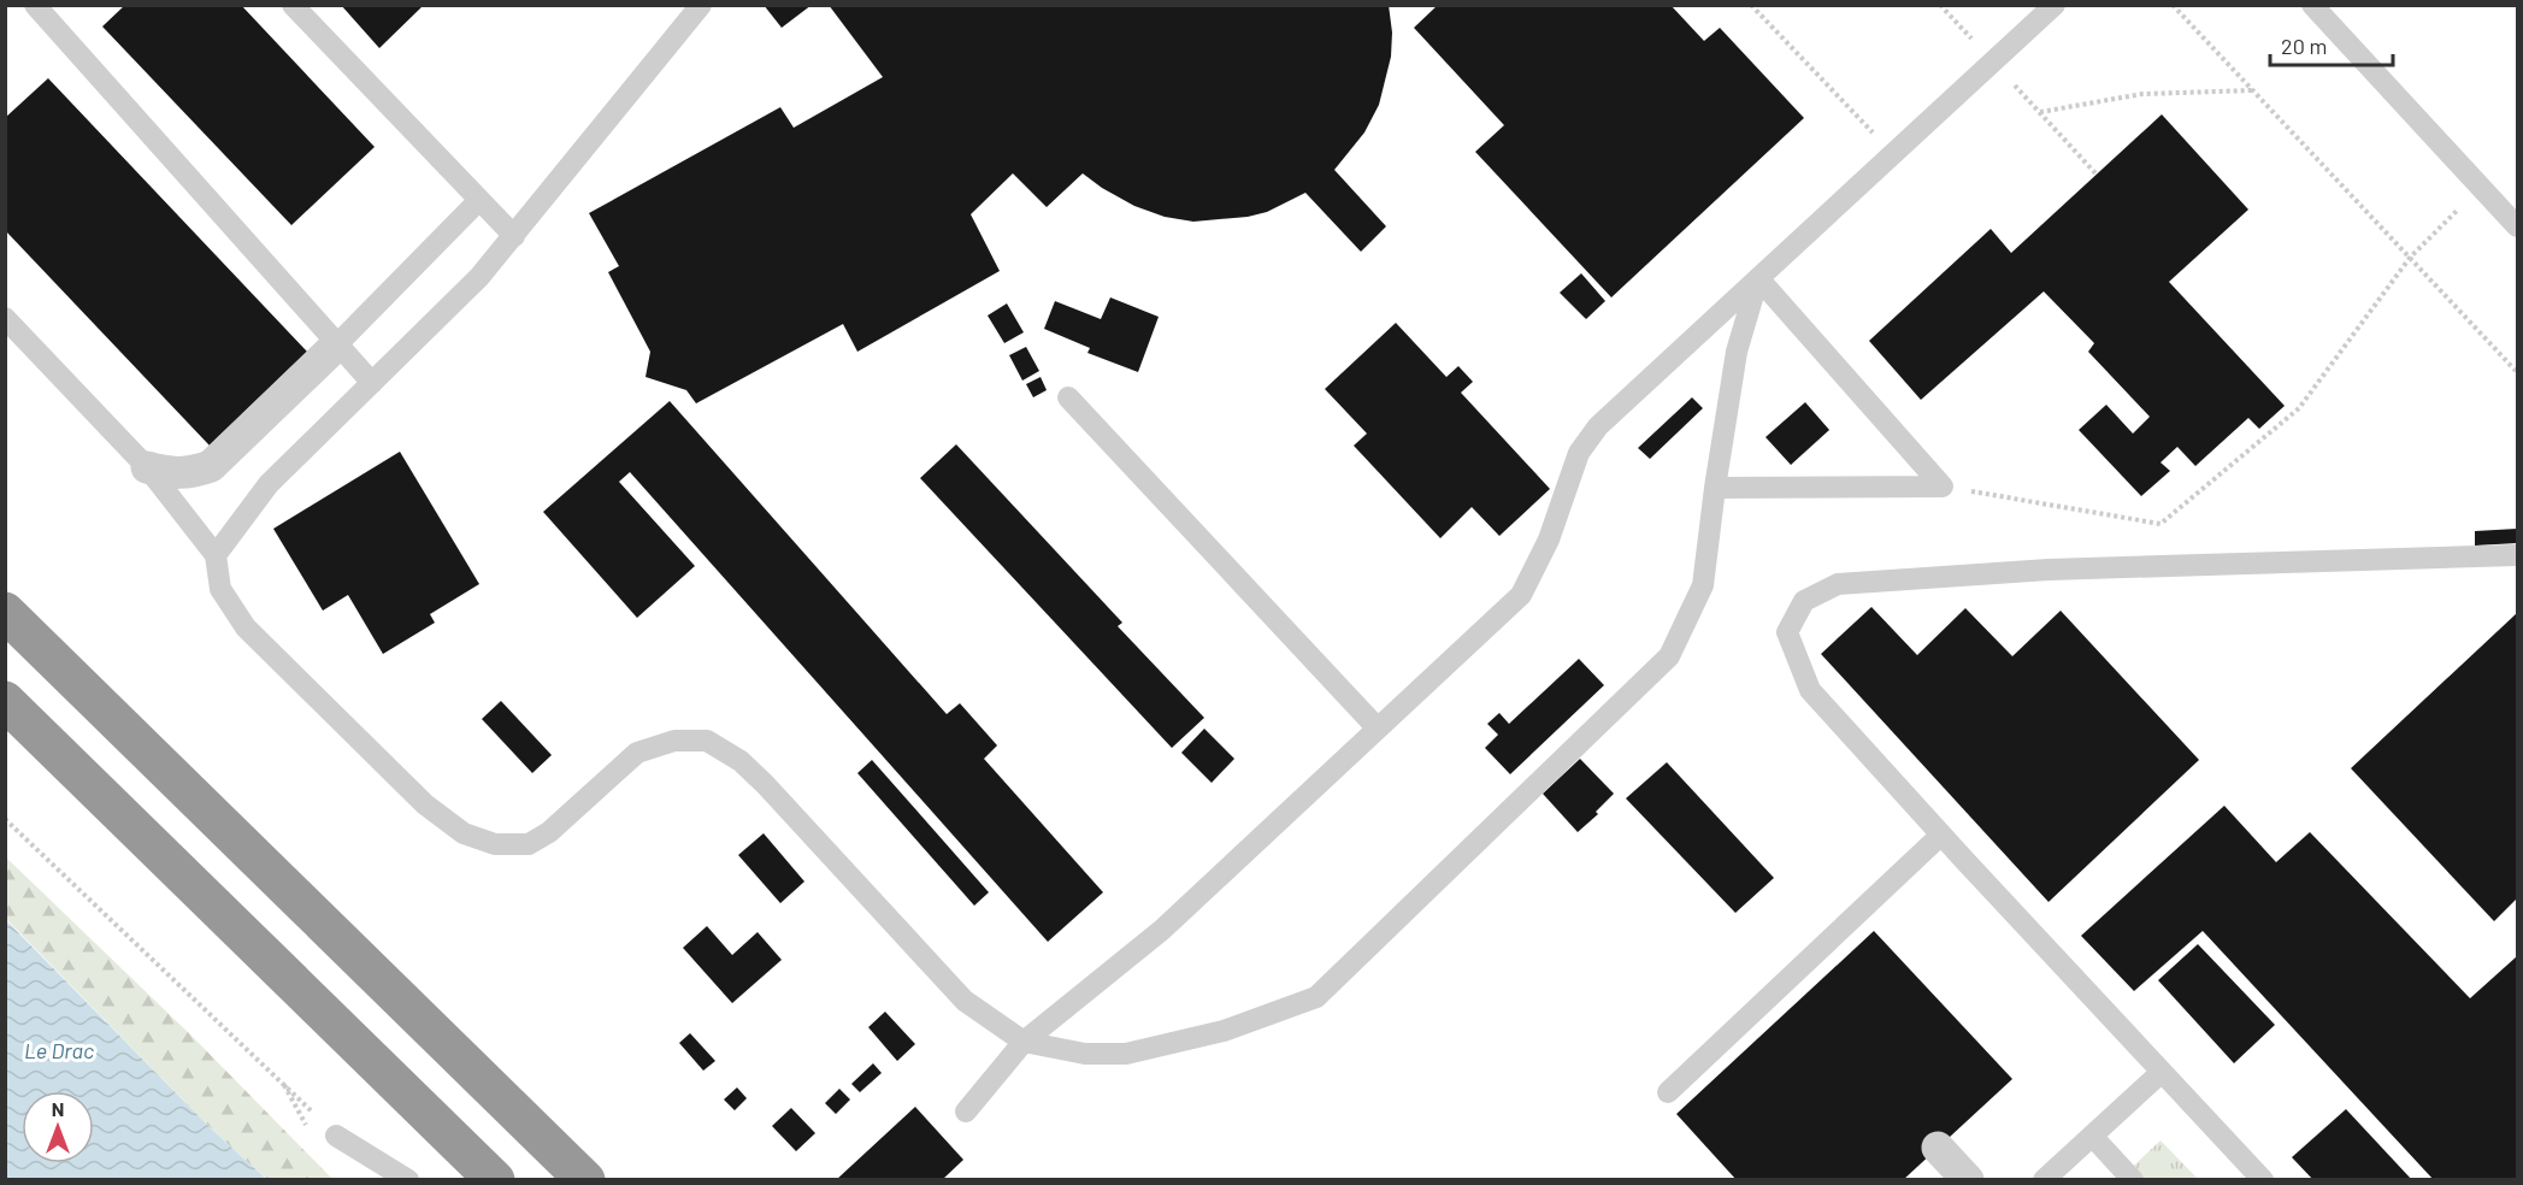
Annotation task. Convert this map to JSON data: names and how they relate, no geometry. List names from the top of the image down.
{
  "water": ["Le Drac"],
  "scale_bar": "20 m",
  "north": "top"
}
